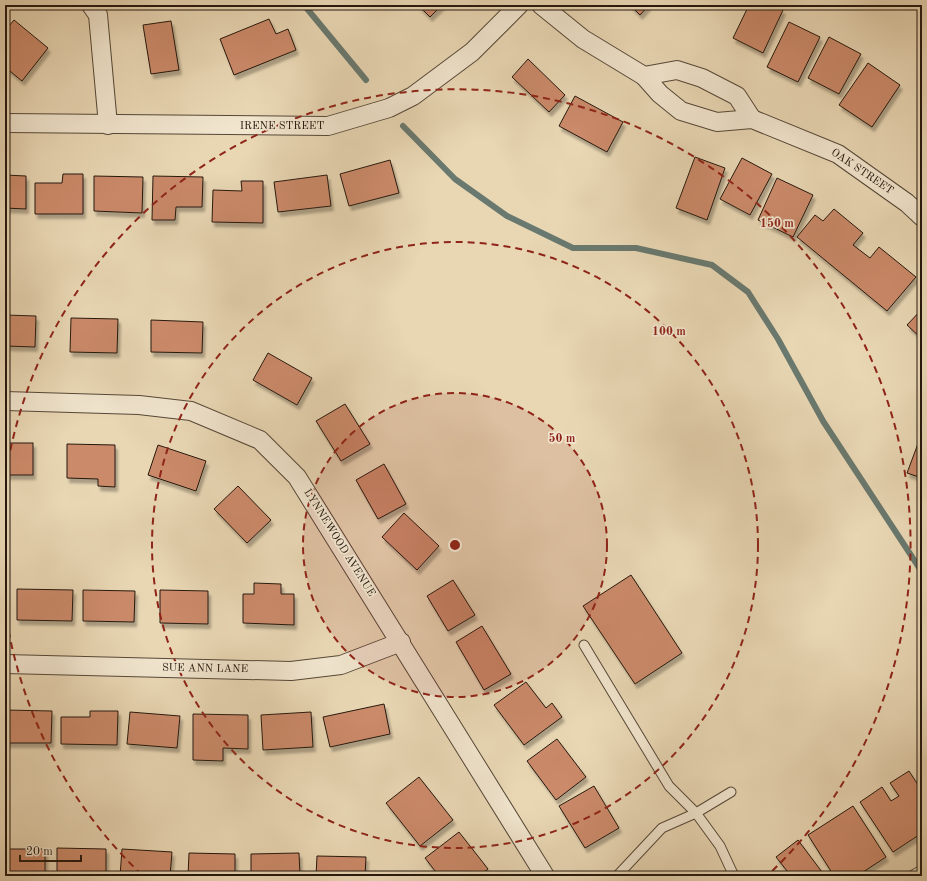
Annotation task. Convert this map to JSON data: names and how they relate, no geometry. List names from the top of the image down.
{
  "streets": {
    "street": [
      "IRENE STREET",
      "OAK STREET",
      "LYNNEWOOD AVENUE",
      "SUE ANN LANE"
    ]
  },
  "crossings": [
    ["LYNNEWOOD AVENUE", "SUE ANN LANE"]
  ],
  "scale_bar": "20 m",
  "rings": ["150 m", "100 m", "50 m"]
}
